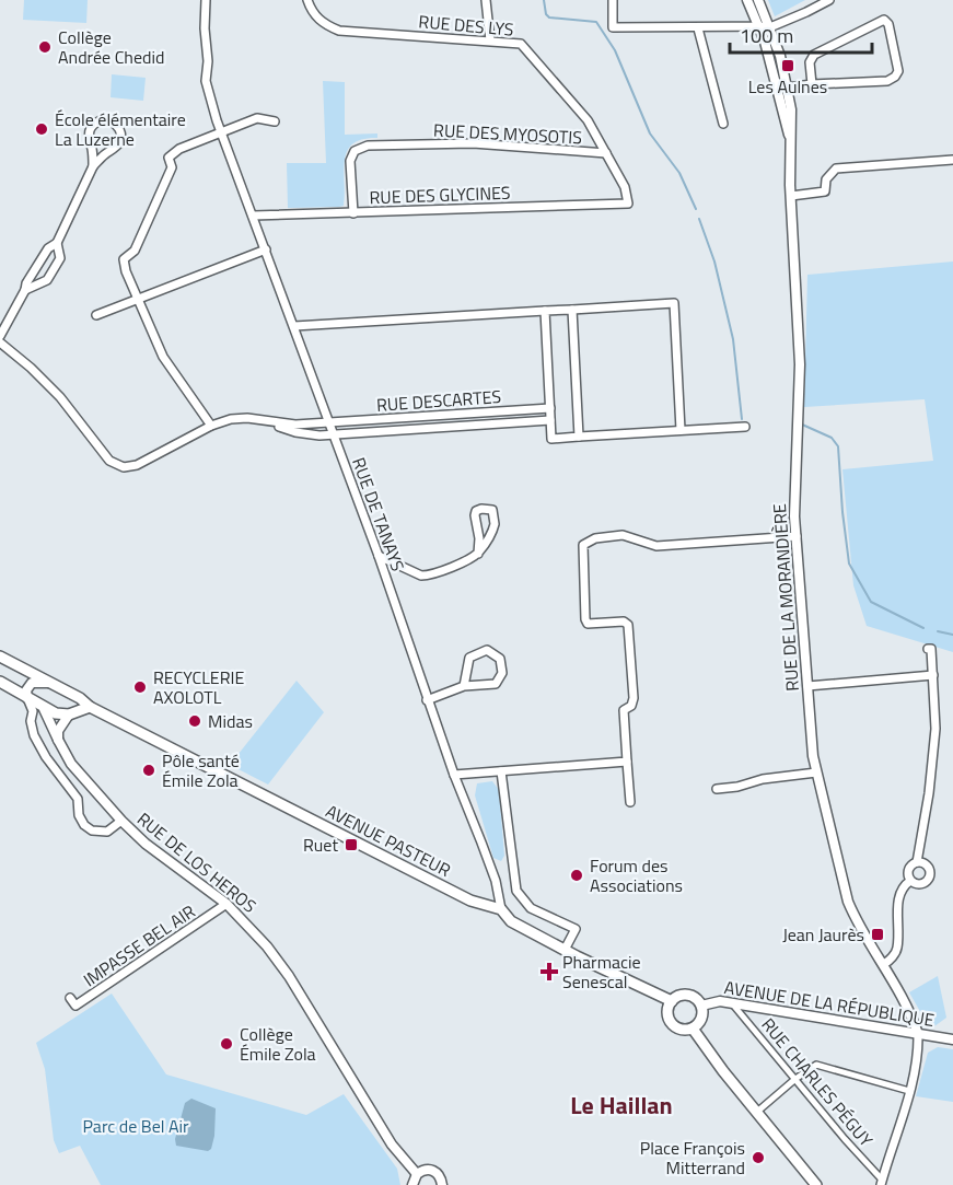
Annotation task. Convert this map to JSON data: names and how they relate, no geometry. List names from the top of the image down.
{
  "streets": {
    "main road": ["AVENUE PASTEUR"],
    "street": [
      "RUE DES LYS",
      "RUE DES MYOSOTIS",
      "RUE DES GLYCINES",
      "RUE DESCARTES",
      "RUE DE TANAYS",
      "RUE DE LA MORANDIÈRE",
      "RUE DE LOS HEROS",
      "IMPASSE BEL AIR",
      "AVENUE DE LA RÉPUBLIQUE",
      "RUE CHARLES PÉGUY"
    ]
  },
  "crossings": [
    ["RUE DES LYS", "RUE DES MYOSOTIS"],
    ["RUE DES LYS", "RUE DES GLYCINES"],
    ["RUE DES MYOSOTIS", "RUE DES GLYCINES"],
    ["RUE DES GLYCINES", "RUE DE TANAYS"],
    ["RUE DESCARTES", "RUE DE TANAYS"],
    ["RUE DE TANAYS", "AVENUE PASTEUR"],
    ["RUE DE LA MORANDIÈRE", "AVENUE DE LA RÉPUBLIQUE"],
    ["AVENUE PASTEUR", "AVENUE DE LA RÉPUBLIQUE"],
    ["RUE DE LOS HEROS", "IMPASSE BEL AIR"],
    ["AVENUE DE LA RÉPUBLIQUE", "RUE CHARLES PÉGUY"]
  ],
  "districts": ["Le Haillan"],
  "parks": ["Parc de Bel Air"],
  "places": {
    "other": [
      "Collège Andrée Chedid",
      "École élémentaire La Luzerne",
      "RECYCLERIE AXOLOTL",
      "Midas",
      "Pôle santé Émile Zola",
      "Forum des Associations",
      "Collège Émile Zola",
      "Place François Mitterrand"
    ],
    "transit": ["Les Aulnes", "Ruet", "Jean Jaurès"],
    "health": ["Pharmacie Senescal"]
  },
  "scale_bar": "100 m"
}
